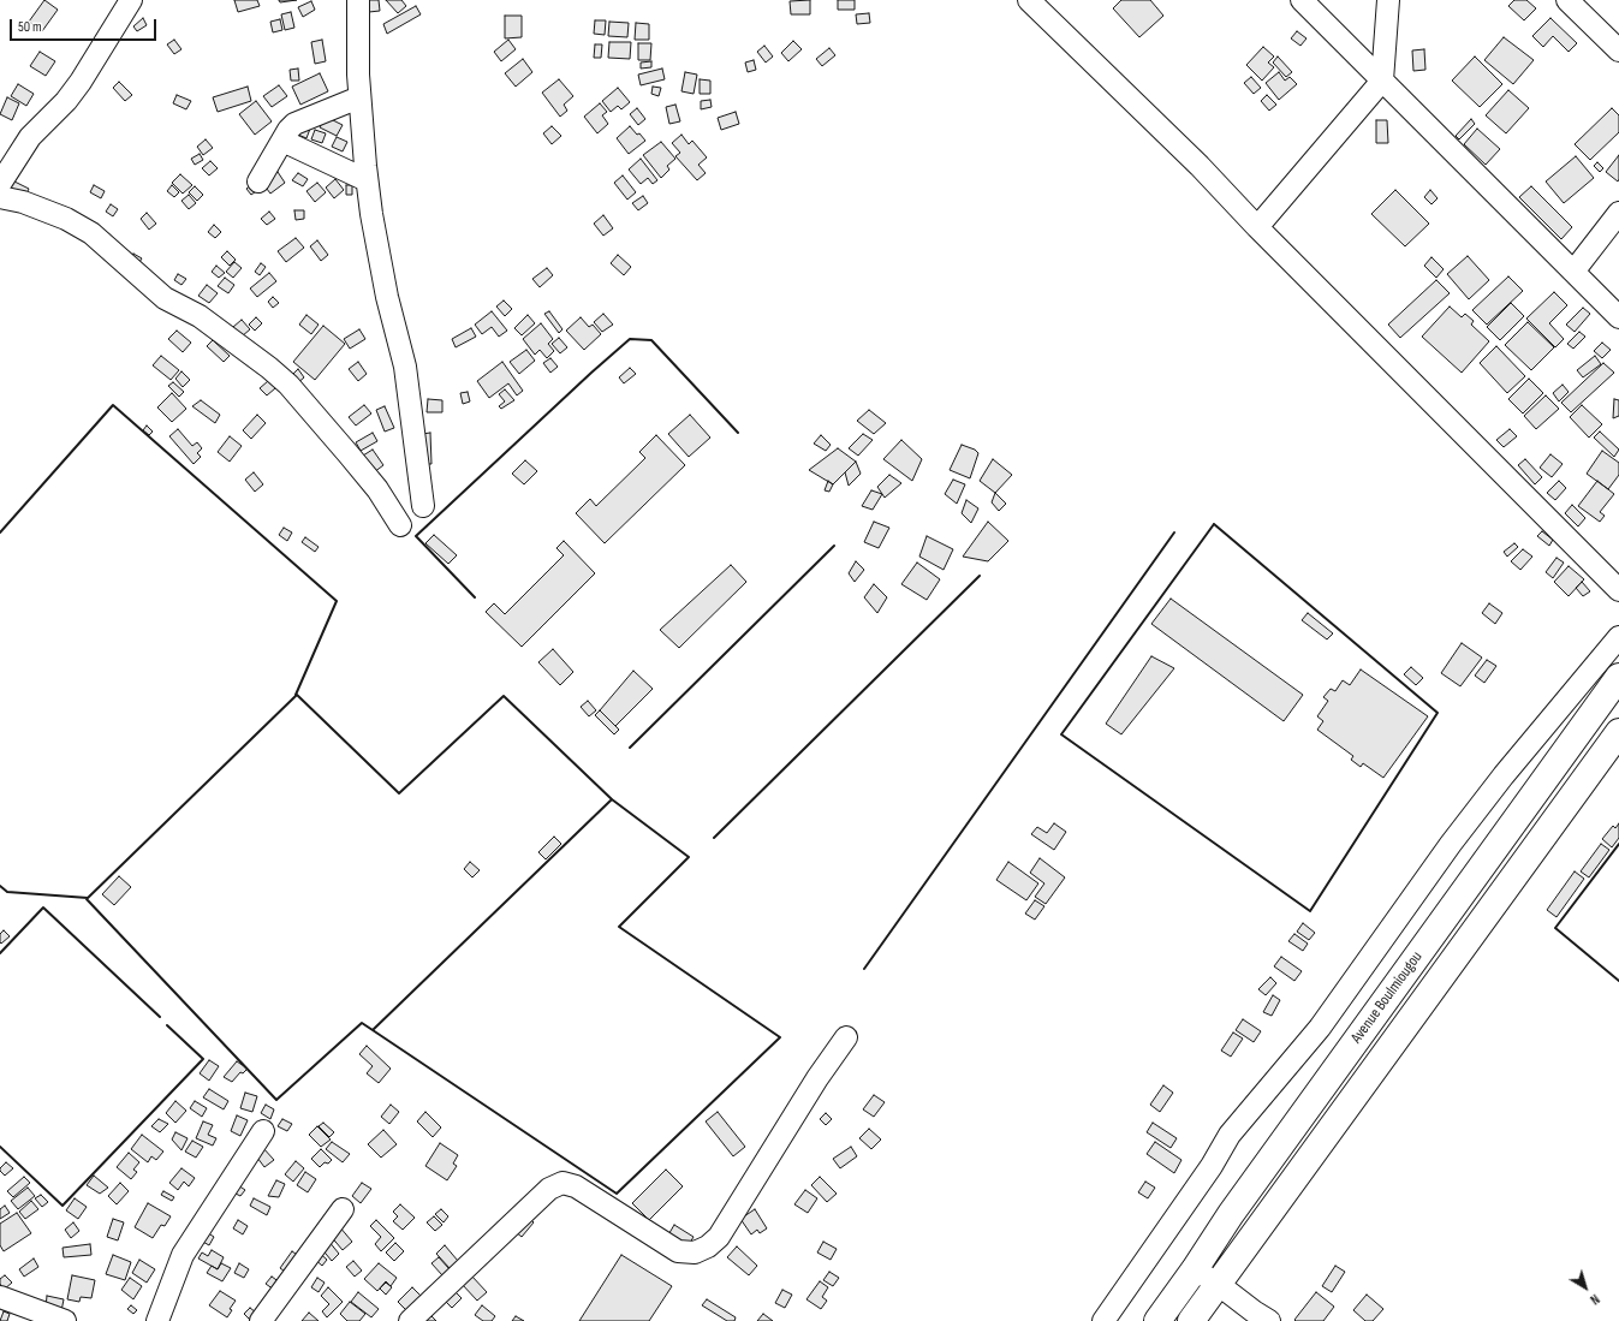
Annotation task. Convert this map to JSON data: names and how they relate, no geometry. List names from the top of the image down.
{
  "streets": {
    "highway": ["Avenue Boulmiougou"]
  },
  "scale_bar": "50 m",
  "north": "bottom right"
}
